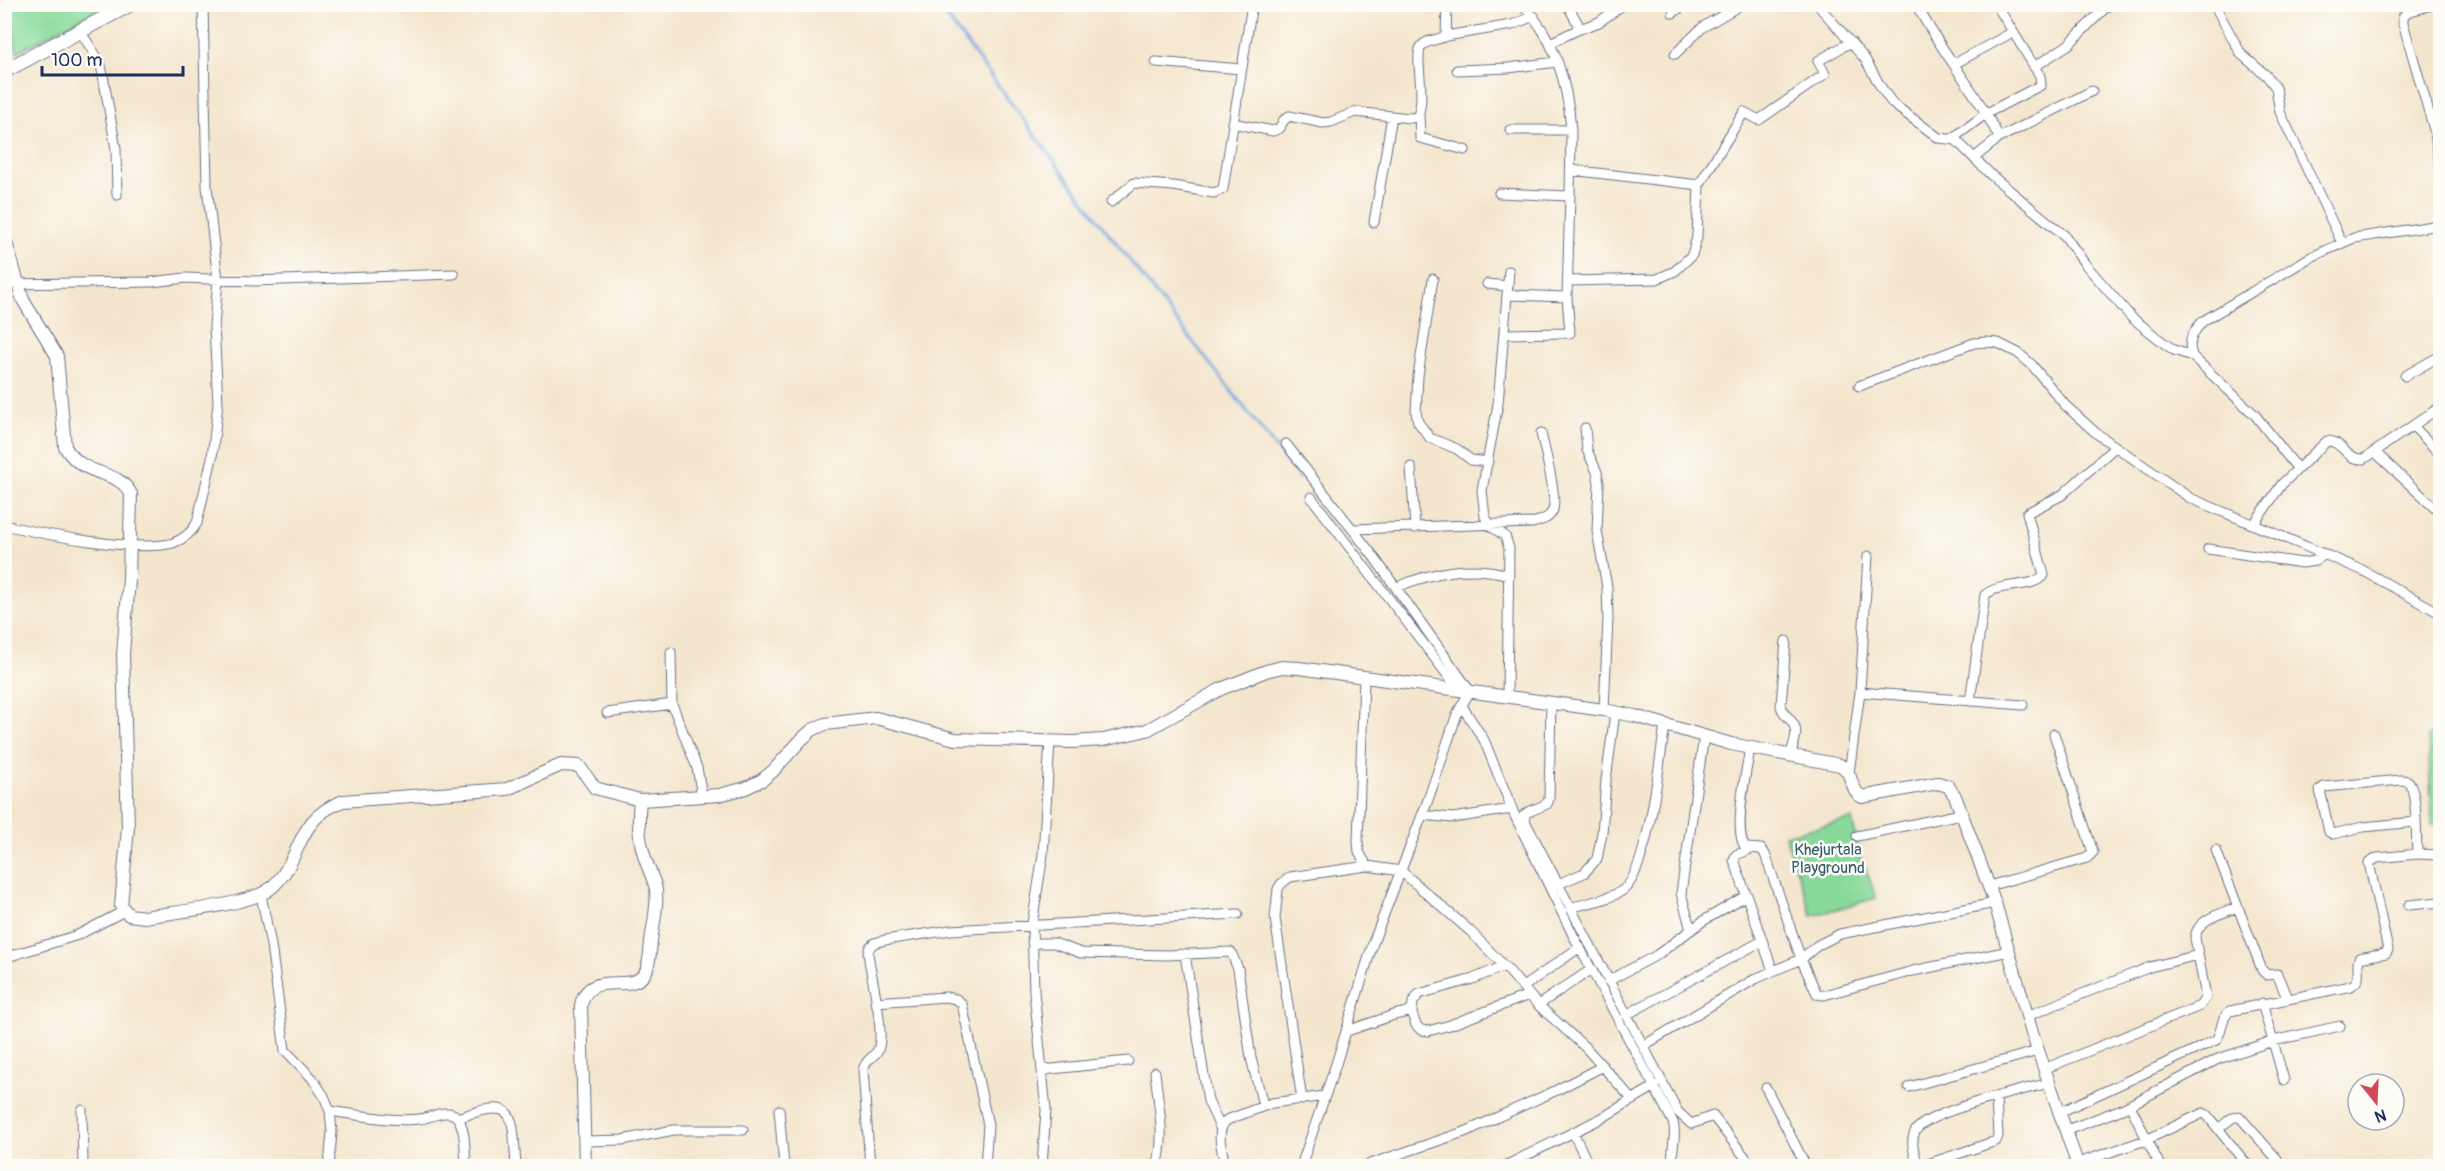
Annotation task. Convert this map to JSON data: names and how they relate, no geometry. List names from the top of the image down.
{
  "parks": ["Khejurtala Playground"],
  "scale_bar": "100 m",
  "north": "bottom"
}
